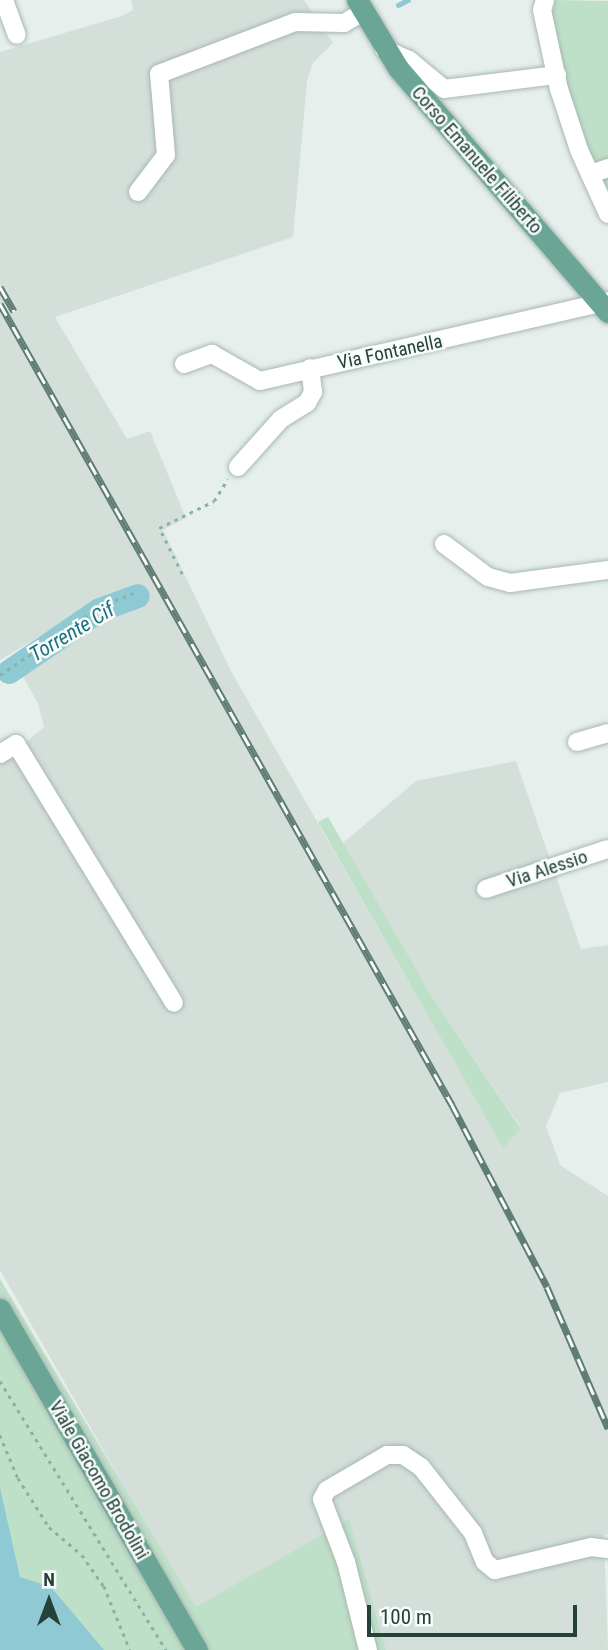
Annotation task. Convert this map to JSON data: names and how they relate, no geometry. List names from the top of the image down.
{
  "streets": {
    "main road": ["Corso Emanuele Filiberto", "Viale Giacomo Brodolini"],
    "street": ["Via Fontanella", "Via Alessio"]
  },
  "crossings": [
    ["Corso Emanuele Filiberto", "Via Fontanella"]
  ],
  "water": ["Torrente Cif"],
  "scale_bar": "100 m",
  "north": "top"
}
